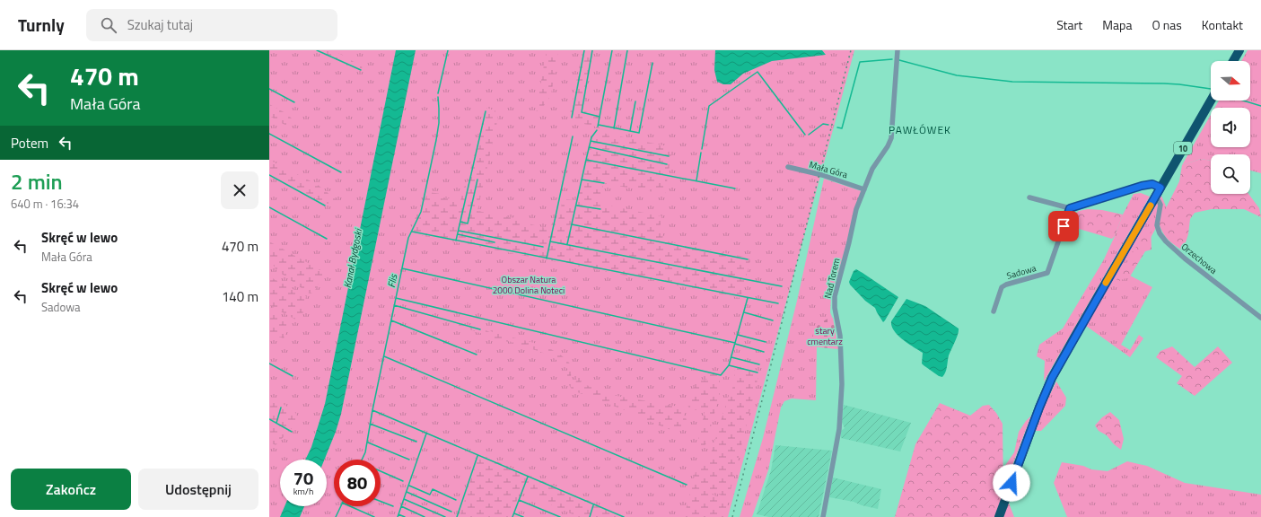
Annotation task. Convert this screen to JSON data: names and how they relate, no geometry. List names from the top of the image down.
{
  "streets": {
    "highway": ["10"],
    "street": [
      "Mała Góra",
      "Orzechowa",
      "Sadowa",
      "Nad Torem"
    ]
  },
  "crossings": [
    ["10", "Orzechowa"],
    ["Mała Góra", "Nad Torem"]
  ],
  "districts": ["PAWŁÓWEK"],
  "water": ["Kanał Bydgoski", "Flis"],
  "parks": ["Obszar Natura 2000 Dolina Noteci", "stary cmentarz"],
  "north": "right",
  "page": {
    "header": "Turnly",
    "search": "Szukaj tutaj",
    "nav": [
      "Start",
      "Mapa",
      "O nas",
      "Kontakt"
    ],
    "turn": ["470 m", "Mała Góra"],
    "then": "Potem",
    "heading": ["2 min", "640 m · 16:34"],
    "list": [
      {
        "name": "Skręć w lewo",
        "note": "Mała Góra",
        "value": "470 m"
      },
      {
        "name": "Skręć w lewo",
        "note": "Sadowa",
        "value": "140 m"
      }
    ],
    "speed": "70 km/h",
    "limit": "80",
    "buttons": ["Zakończ", "Udostępnij"]
  }
}
